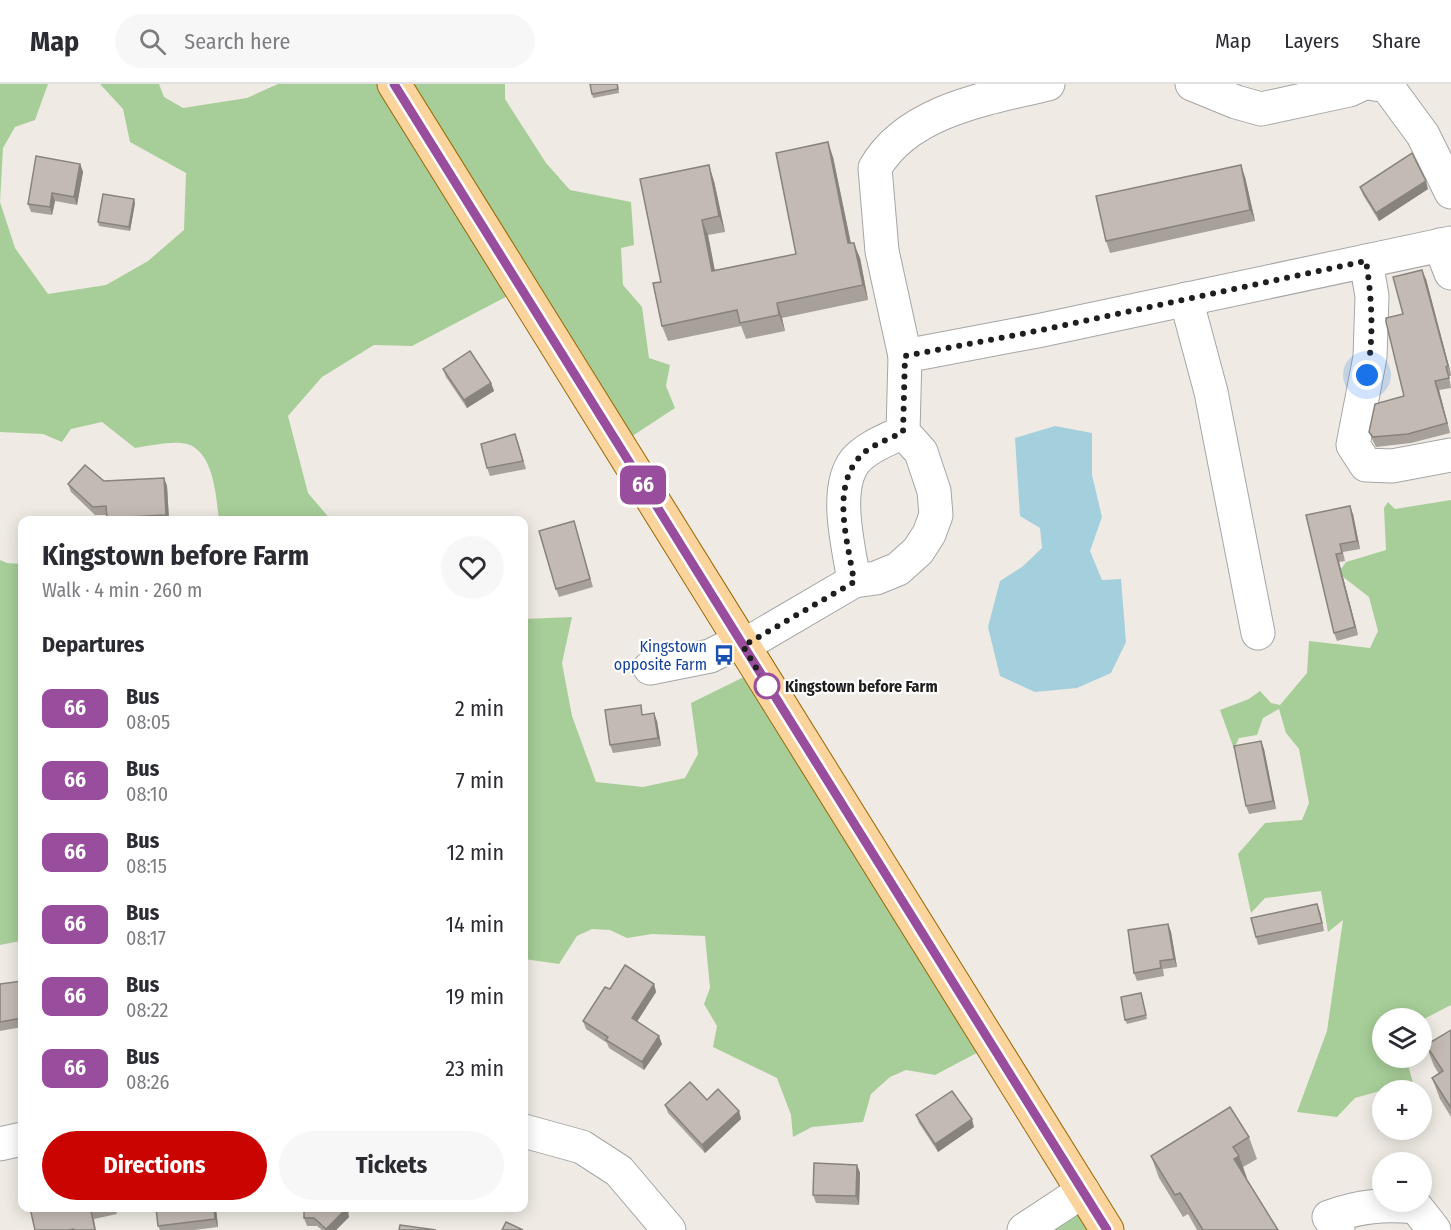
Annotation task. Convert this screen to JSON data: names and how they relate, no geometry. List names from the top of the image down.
{
  "places": {
    "bus stop": ["Kingstown opposite Farm"],
    "other": ["Kingstown before Farm"]
  },
  "lines": ["bus line 66"],
  "page": {
    "header": "Map",
    "search": "Search here",
    "nav": ["Map", "Layers", "Share"],
    "on_map": "66",
    "heading": [
      ["Kingstown before Farm", "Walk · 4 min · 260 m"],
      "Departures"
    ],
    "list": [
      {
        "mark": "66",
        "name": "Bus",
        "note": "08:05",
        "value": "2 min"
      },
      {
        "mark": "66",
        "name": "Bus",
        "note": "08:10",
        "value": "7 min"
      },
      {
        "mark": "66",
        "name": "Bus",
        "note": "08:15",
        "value": "12 min"
      },
      {
        "mark": "66",
        "name": "Bus",
        "note": "08:17",
        "value": "14 min"
      },
      {
        "mark": "66",
        "name": "Bus",
        "note": "08:22",
        "value": "19 min"
      },
      {
        "mark": "66",
        "name": "Bus",
        "note": "08:26",
        "value": "23 min"
      }
    ],
    "map_buttons": ["+", "−"],
    "buttons": ["Directions", "Tickets"]
  }
}
